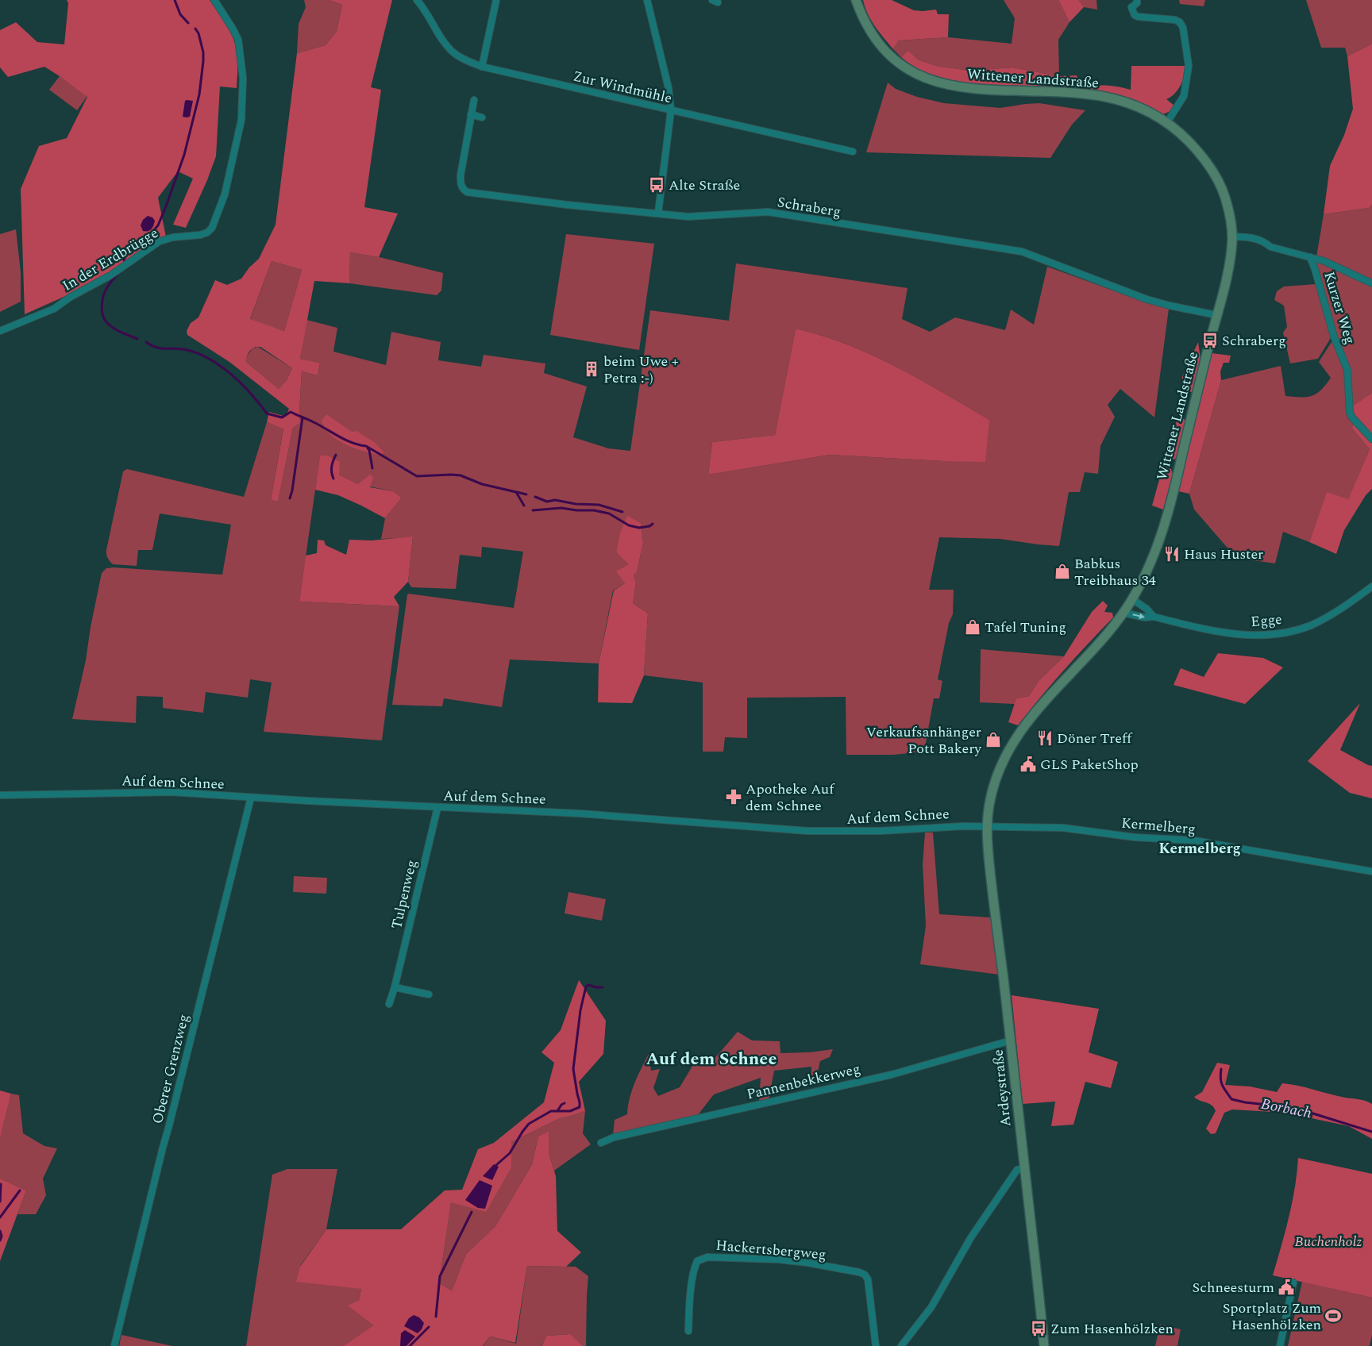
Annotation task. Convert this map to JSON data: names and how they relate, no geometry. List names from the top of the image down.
{
  "streets": {
    "main road": ["Wittener Landstraße", "Ardeystraße"],
    "street": [
      "Zur Windmühle",
      "Schraberg",
      "In der Erdbrügge",
      "Kurzer Weg",
      "Egge",
      "Auf dem Schnee",
      "Kermelberg",
      "Tulpenweg",
      "Oberer Grenzweg",
      "Pannenbekkerweg",
      "Hackertsbergweg"
    ]
  },
  "crossings": [
    ["Wittener Landstraße", "Schraberg"],
    ["Wittener Landstraße", "Kurzer Weg"],
    ["Wittener Landstraße", "Egge"],
    ["Wittener Landstraße", "Auf dem Schnee"],
    ["Wittener Landstraße", "Kermelberg"],
    ["Wittener Landstraße", "Ardeystraße"],
    ["Auf dem Schnee", "Kermelberg"],
    ["Auf dem Schnee", "Tulpenweg"],
    ["Auf dem Schnee", "Oberer Grenzweg"],
    ["Auf dem Schnee", "Ardeystraße"],
    ["Kermelberg", "Ardeystraße"],
    ["Pannenbekkerweg", "Ardeystraße"]
  ],
  "districts": ["Kermelberg", "Auf dem Schnee"],
  "water": ["Borbach"],
  "parks": ["Buchenholz"],
  "places": {
    "bus stop": ["Alte Straße", "Schraberg", "Zum Hasenhölzken"],
    "building": ["beim Uwe + Petra :-)"],
    "restaurant": ["Haus Huster", "Döner Treff"],
    "shop": ["Babkus Treibhaus 34", "Tafel Tuning", "Verkaufsanhänger Pott Bakery"],
    "public building": ["GLS PaketShop", "Schneesturm"],
    "pharmacy": ["Apotheke Auf dem Schnee"],
    "sports": ["Sportplatz Zum Hasenhölzken"]
  }
}
